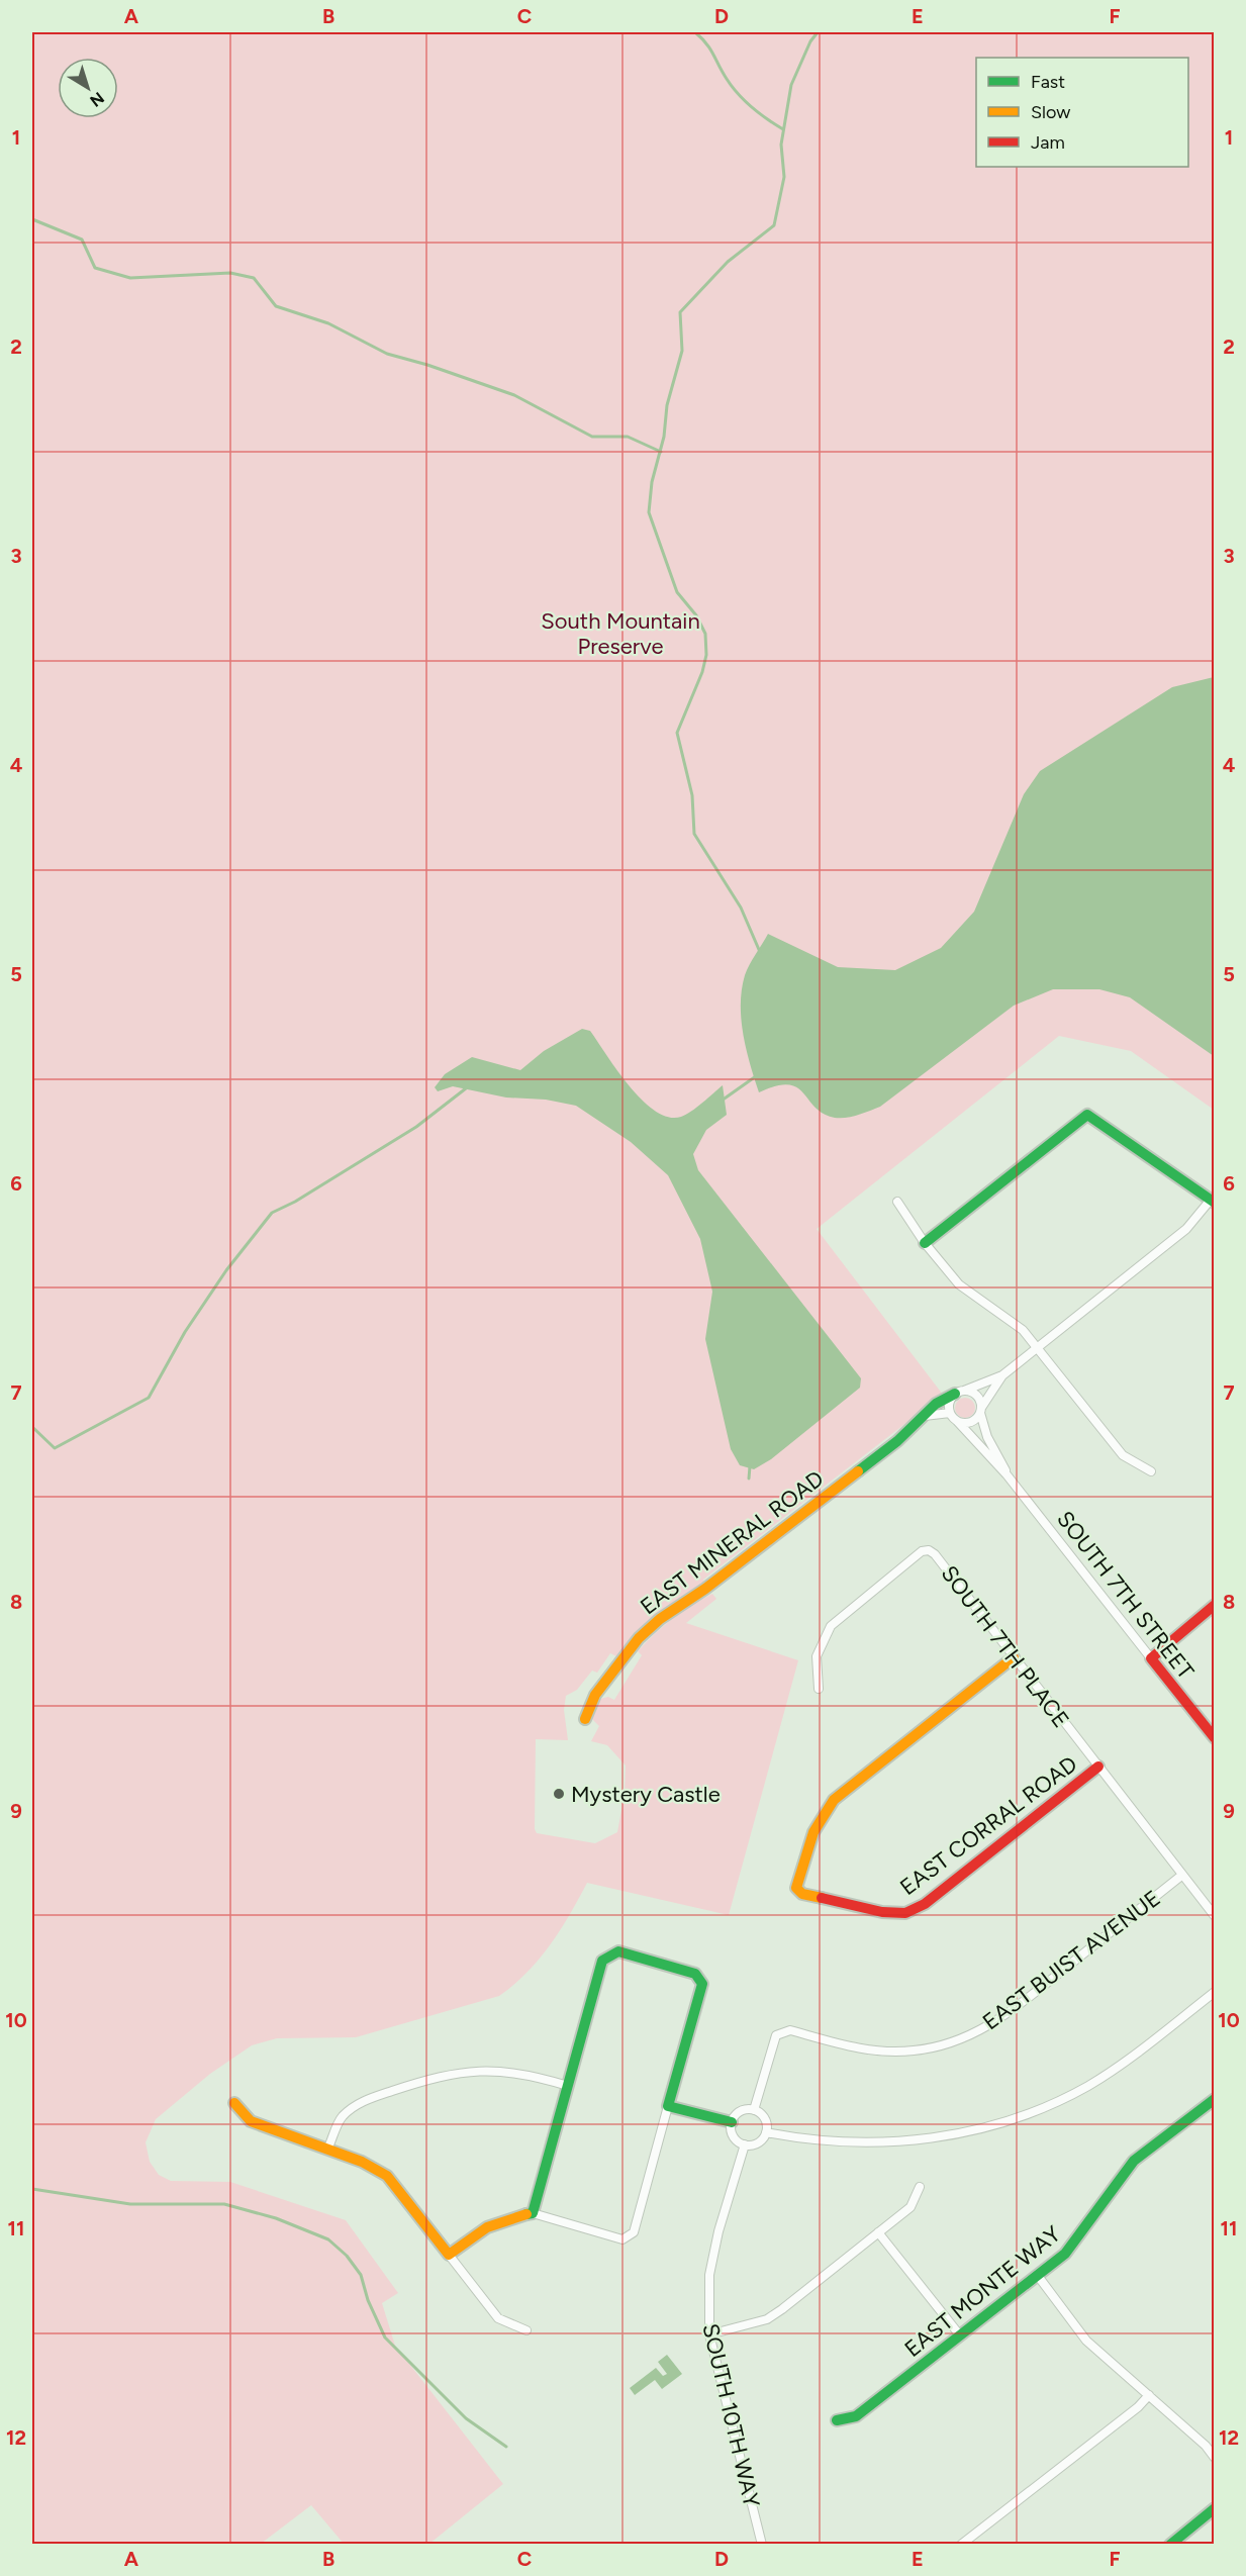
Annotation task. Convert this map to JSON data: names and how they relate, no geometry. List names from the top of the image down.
{
  "streets": {
    "street": [
      "EAST MINERAL ROAD",
      "SOUTH 7TH STREET",
      "SOUTH 7TH PLACE",
      "EAST CORRAL ROAD",
      "EAST BUIST AVENUE",
      "EAST MONTE WAY",
      "SOUTH 10TH WAY"
    ]
  },
  "crossings": [
    ["EAST MINERAL ROAD", "SOUTH 7TH STREET"],
    ["SOUTH 7TH PLACE", "EAST CORRAL ROAD"],
    ["SOUTH 7TH PLACE", "EAST BUIST AVENUE"],
    ["EAST BUIST AVENUE", "SOUTH 10TH WAY"]
  ],
  "parks": ["South Mountain Preserve"],
  "places": ["Mystery Castle"],
  "legend": ["Fast", "Slow", "Jam"],
  "north": "bottom right",
  "grid": {
    "columns": [
      "A",
      "B",
      "C",
      "D",
      "E",
      "F"
    ],
    "rows": [
      "1",
      "2",
      "3",
      "4",
      "5",
      "6",
      "7",
      "8",
      "9",
      "10",
      "11",
      "12"
    ]
  }
}
